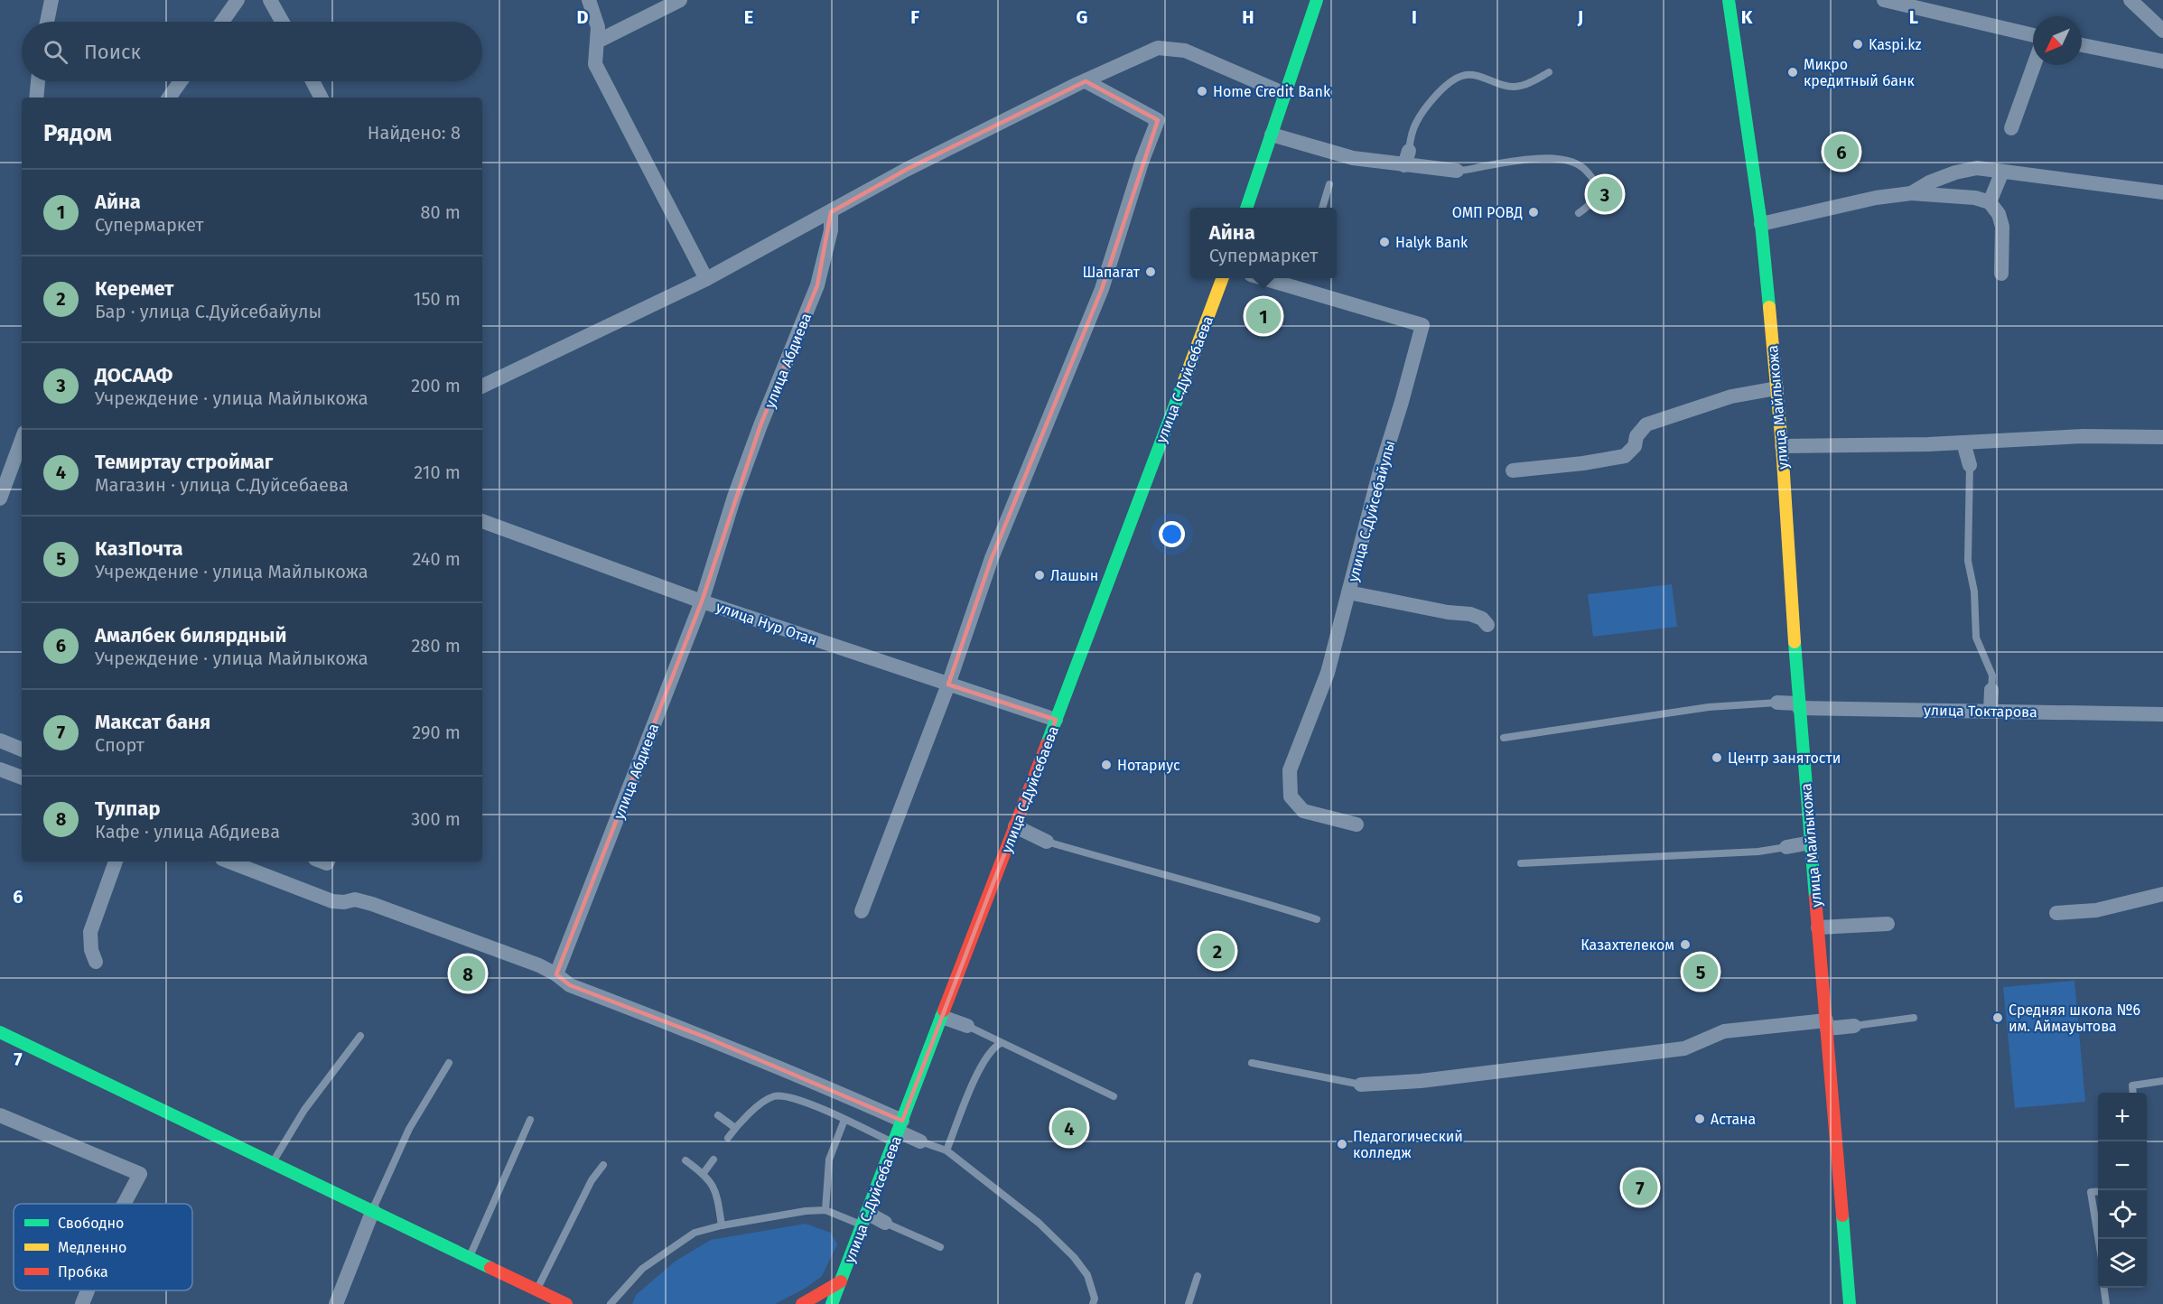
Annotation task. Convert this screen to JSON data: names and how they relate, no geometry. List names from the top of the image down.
{
  "streets": {
    "main road": ["улица С.Дуйсебаева", "улица Майлыкожа"],
    "street": [
      "улица Абдиева",
      "улица С.Дуйсебайулы",
      "улица Нур Отан",
      "улица Токтарова"
    ]
  },
  "crossings": [
    ["улица Абдиева", "улица Нур Отан"],
    ["улица С.Дуйсебаева", "улица Нур Отан"],
    ["улица Майлыкожа", "улица Токтарова"]
  ],
  "places": [
    "Kaspi.kz",
    "Микро кредитный банк",
    "Home Credit Bank",
    "ОМП РОВД",
    "Halyk Bank",
    "Шапагат",
    "Лашын",
    "Центр занятости",
    "Нотариус",
    "Казахтелеком",
    "Средняя школа №6 им. Аймауытова",
    "Астана",
    "Педагогический колледж"
  ],
  "legend": ["Свободно", "Медленно", "Пробка"],
  "north": "bottom left",
  "page": {
    "search": "Поиск",
    "heading": ["Рядом", "Найдено: 8"],
    "pins": [
      "6",
      "3",
      "1",
      "2",
      "5",
      "8",
      "4",
      "7"
    ],
    "list": [
      {
        "mark": "1",
        "name": "Айна",
        "note": "Супермаркет",
        "value": "80 m"
      },
      {
        "mark": "2",
        "name": "Керемет",
        "note": "Бар · улица С.Дуйсебайулы",
        "value": "150 m"
      },
      {
        "mark": "3",
        "name": "ДОСААФ",
        "note": "Учреждение · улица Майлыкожа",
        "value": "200 m"
      },
      {
        "mark": "4",
        "name": "Темиртау строймаг",
        "note": "Магазин · улица С.Дуйсебаева",
        "value": "210 m"
      },
      {
        "mark": "5",
        "name": "КазПочта",
        "note": "Учреждение · улица Майлыкожа",
        "value": "240 m"
      },
      {
        "mark": "6",
        "name": "Амалбек билярдный",
        "note": "Учреждение · улица Майлыкожа",
        "value": "280 m"
      },
      {
        "mark": "7",
        "name": "Максат баня",
        "note": "Спорт",
        "value": "290 m"
      },
      {
        "mark": "8",
        "name": "Тулпар",
        "note": "Кафе · улица Абдиева",
        "value": "300 m"
      }
    ],
    "popup": ["Айна", "Супермаркет"],
    "map_buttons": ["+", "−"]
  },
  "grid": {
    "columns": [
      "D",
      "E",
      "F",
      "G",
      "H",
      "I",
      "J",
      "K",
      "L"
    ],
    "rows": ["6", "7"]
  }
}
